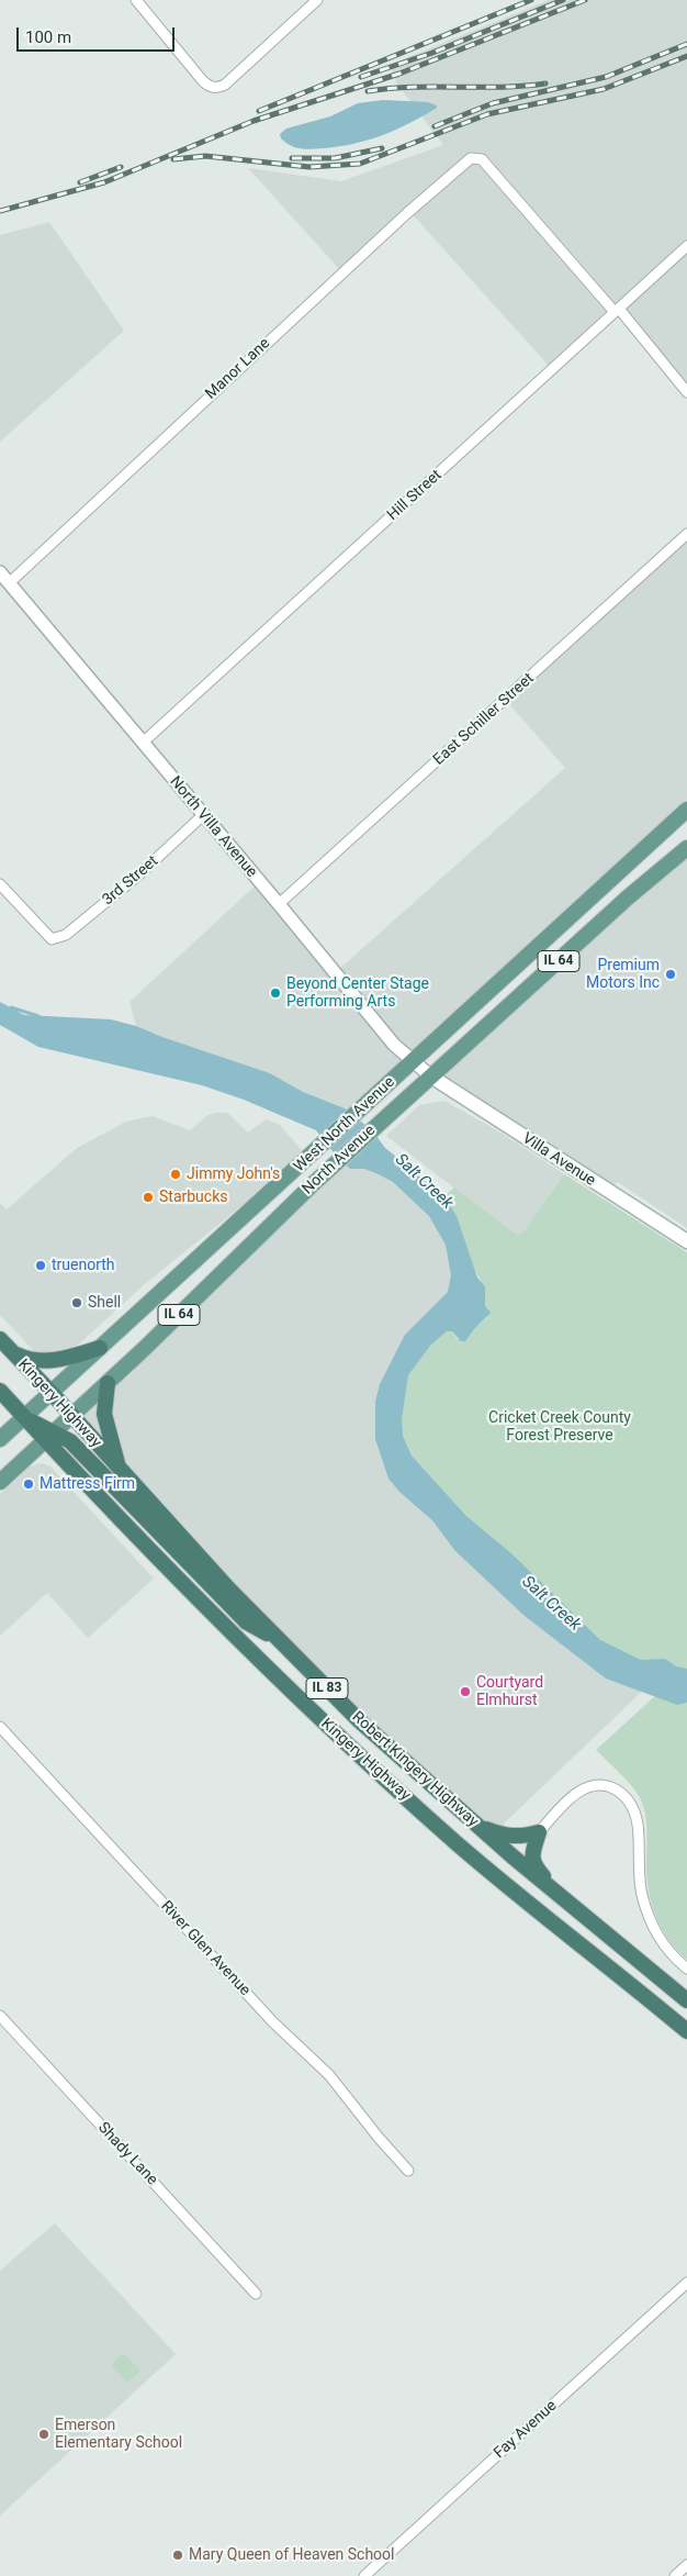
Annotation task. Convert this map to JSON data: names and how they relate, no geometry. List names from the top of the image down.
{
  "streets": {
    "highway": ["Kingery Highway", "IL 83", "Robert Kingery Highway"],
    "main road": [
      "IL 64",
      "West North Avenue",
      "North Avenue",
      "Villa Avenue"
    ],
    "street": [
      "Manor Lane",
      "Hill Street",
      "East Schiller Street",
      "North Villa Avenue",
      "3rd Street",
      "River Glen Avenue",
      "Shady Lane",
      "Fay Avenue"
    ]
  },
  "crossings": [
    ["Manor Lane", "Hill Street"],
    ["Manor Lane", "North Villa Avenue"],
    ["Hill Street", "North Villa Avenue"],
    ["East Schiller Street", "North Villa Avenue"],
    ["North Villa Avenue", "3rd Street"],
    ["North Villa Avenue", "West North Avenue"],
    ["North Villa Avenue", "North Avenue"],
    ["North Villa Avenue", "Villa Avenue"],
    ["West North Avenue", "Kingery Highway"],
    ["North Avenue", "Villa Avenue"],
    ["North Avenue", "Kingery Highway"],
    ["Kingery Highway", "Robert Kingery Highway"]
  ],
  "water": ["Salt Creek"],
  "parks": ["Cricket Creek County Forest Preserve"],
  "places": [
    "Premium Motors Inc",
    "Beyond Center Stage Performing Arts",
    "Jimmy John's",
    "Starbucks",
    "truenorth",
    "Shell",
    "Mattress Firm",
    "Courtyard Elmhurst",
    "Emerson Elementary School",
    "Mary Queen of Heaven School"
  ],
  "scale_bar": "100 m"
}
